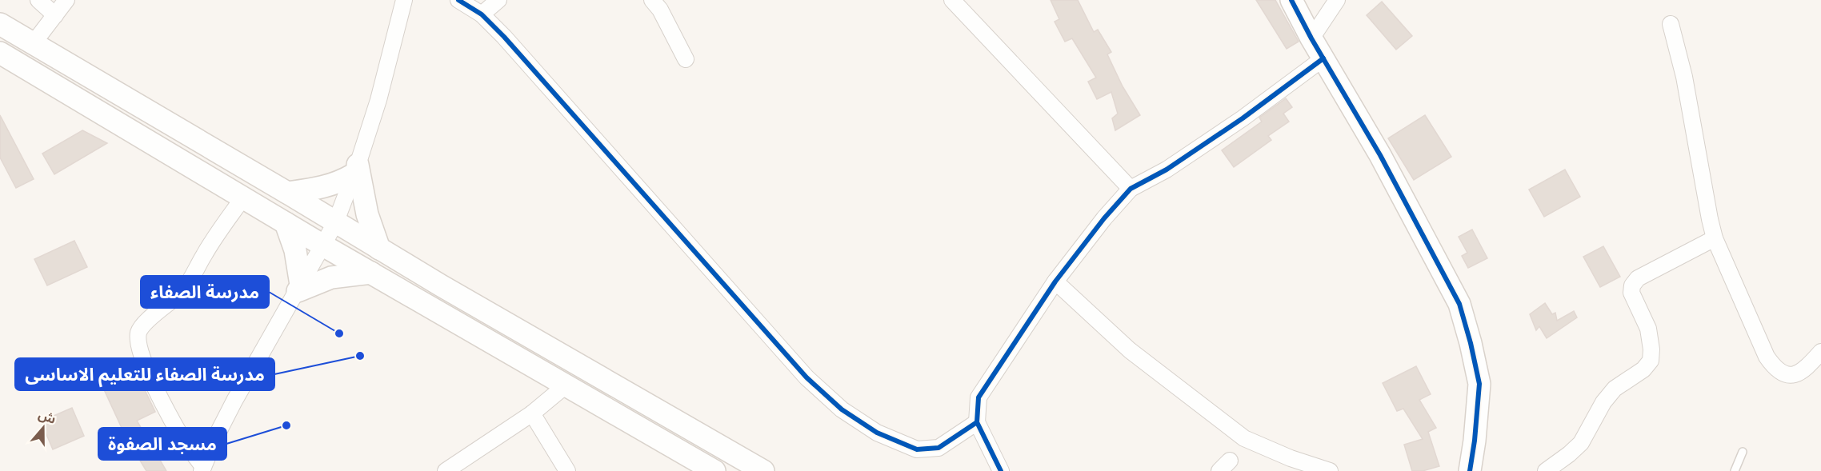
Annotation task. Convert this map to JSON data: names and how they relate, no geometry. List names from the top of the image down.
{
  "places": ["مدرسة الصفاء", "مدرسة الصفاء للتعليم الاساسى", "مسجد الصفوة"],
  "north": "top"
}
